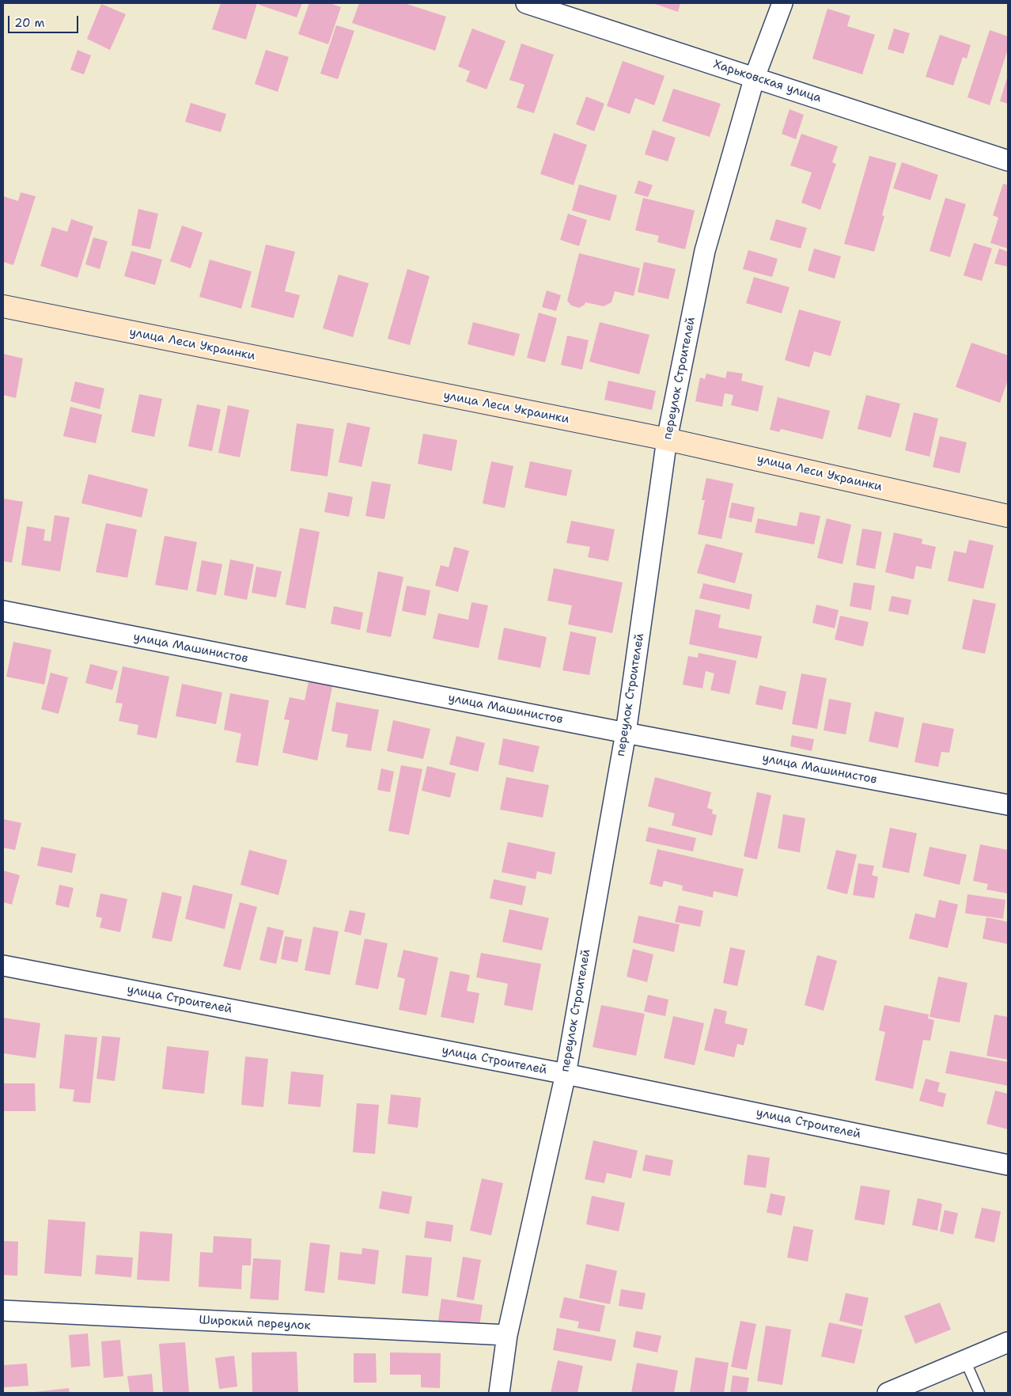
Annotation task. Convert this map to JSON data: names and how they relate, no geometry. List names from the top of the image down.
{
  "streets": {
    "main road": ["улица Леси Украинки"],
    "street": [
      "Харьковская улица",
      "переулок Строителей",
      "улица Машинистов",
      "улица Строителей",
      "Широкий переулок"
    ]
  },
  "crossings": [
    ["Харьковская улица", "переулок Строителей"],
    ["улица Леси Украинки", "переулок Строителей"],
    ["переулок Строителей", "улица Машинистов"],
    ["переулок Строителей", "улица Строителей"],
    ["переулок Строителей", "Широкий переулок"]
  ],
  "scale_bar": "20 m"
}
